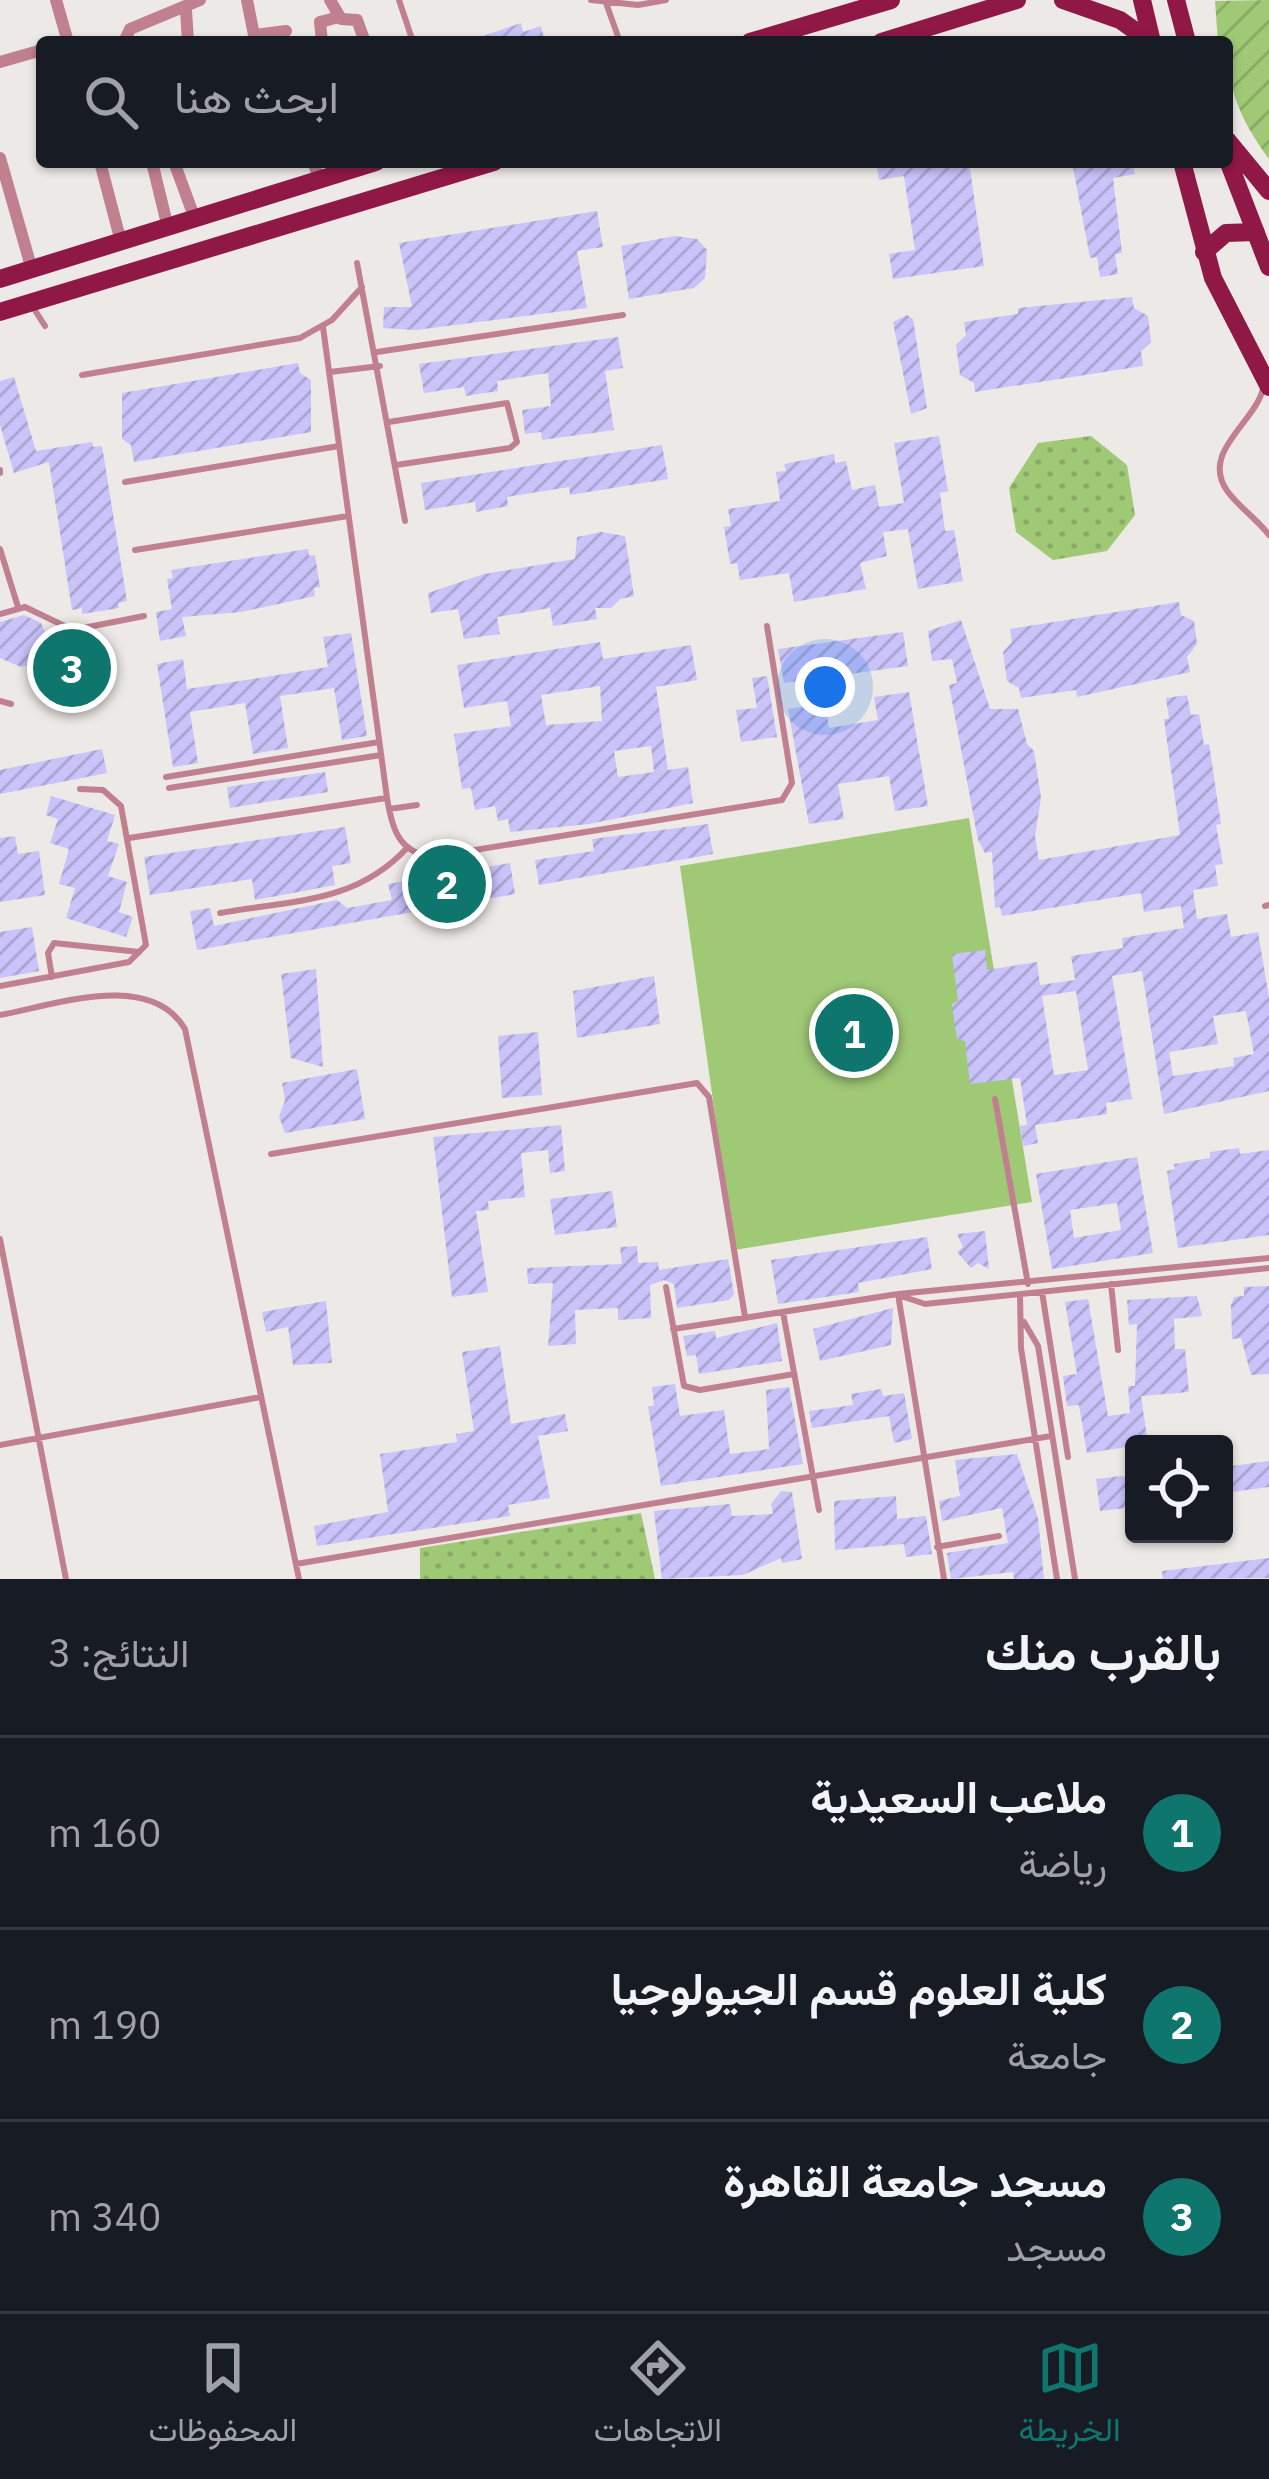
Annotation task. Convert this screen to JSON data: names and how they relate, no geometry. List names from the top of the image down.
{
  "page": {
    "search": "ابحث هنا",
    "pins": ["3", "2", "1"],
    "heading": ["بالقرب منك", "النتائج: 3"],
    "list": [
      {
        "mark": "1",
        "name": "ملاعب السعيدية",
        "note": "رياضة",
        "value": "160 m"
      },
      {
        "mark": "2",
        "name": "كلية العلوم قسم الجيولوجيا",
        "note": "جامعة",
        "value": "190 m"
      },
      {
        "mark": "3",
        "name": "مسجد جامعة القاهرة",
        "note": "مسجد",
        "value": "340 m"
      }
    ],
    "nav": ["الخريطة", "الاتجاهات", "المحفوظات"]
  }
}
